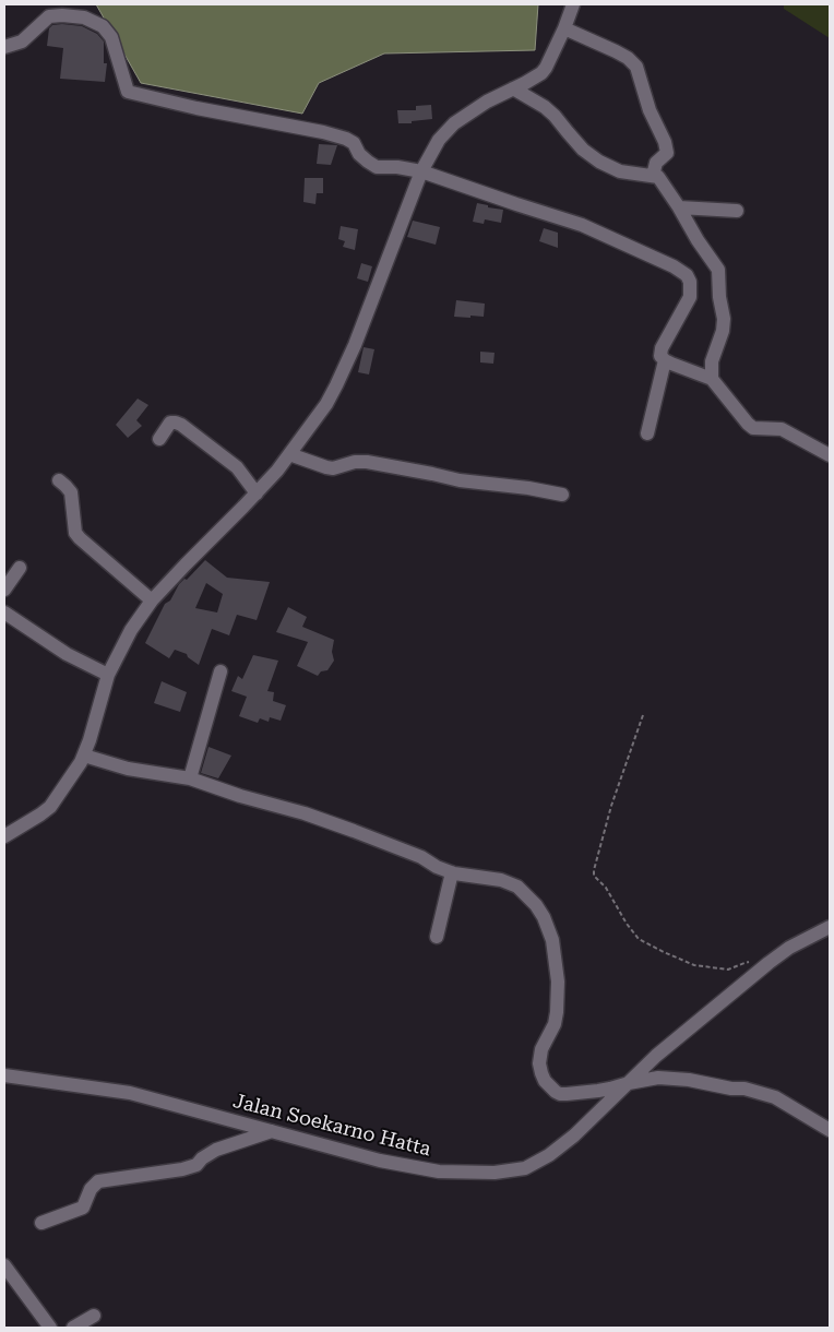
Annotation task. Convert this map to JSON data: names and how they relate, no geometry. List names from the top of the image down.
{
  "streets": {
    "street": ["Jalan Soekarno Hatta"]
  }
}
